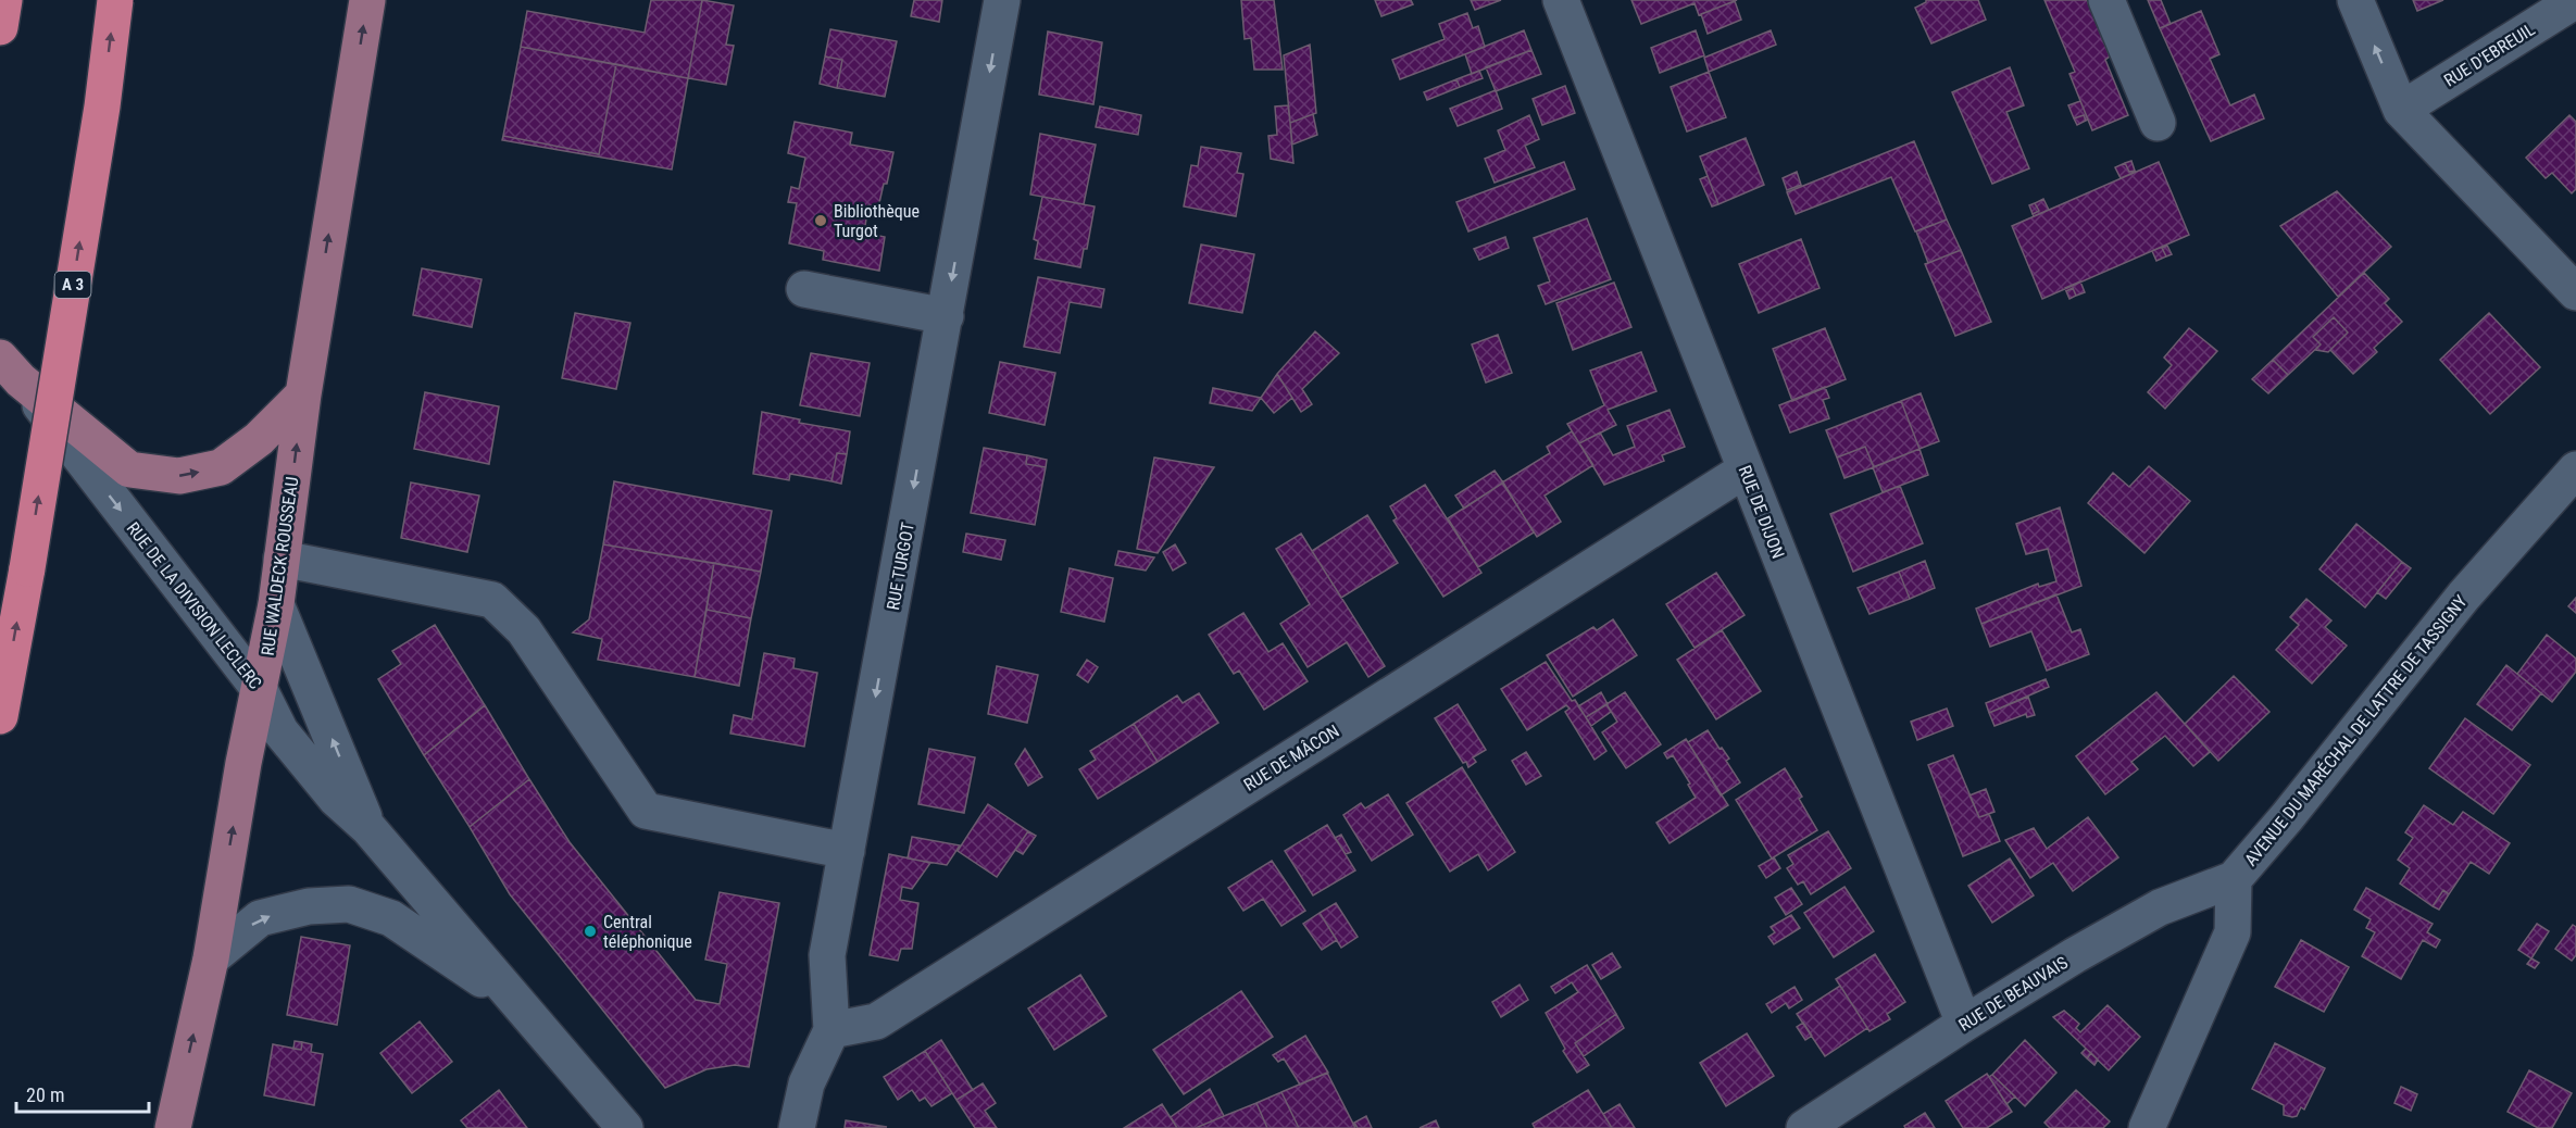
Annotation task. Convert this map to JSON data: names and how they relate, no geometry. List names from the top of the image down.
{
  "streets": {
    "highway": ["A 3"],
    "main road": ["RUE WALDECK ROUSSEAU", "RUE DE LA DIVISION LECLERC"],
    "street": [
      "RUE D'EBREUIL",
      "RUE DE DIJON",
      "RUE TURGOT",
      "AVENUE DU MARÉCHAL DE LATTRE DE TASSIGNY",
      "RUE DE MÂCON",
      "RUE DE BEAUVAIS"
    ]
  },
  "crossings": [
    ["RUE DE DIJON", "RUE DE MÂCON"],
    ["RUE DE DIJON", "RUE DE BEAUVAIS"],
    ["RUE WALDECK ROUSSEAU", "RUE DE LA DIVISION LECLERC"],
    ["RUE TURGOT", "RUE DE MÂCON"],
    ["AVENUE DU MARÉCHAL DE LATTRE DE TASSIGNY", "RUE DE BEAUVAIS"]
  ],
  "one_way": ["RUE WALDECK ROUSSEAU", "RUE TURGOT"],
  "places": ["Bibliothèque Turgot", "Central téléphonique"],
  "scale_bar": "20 m"
}
